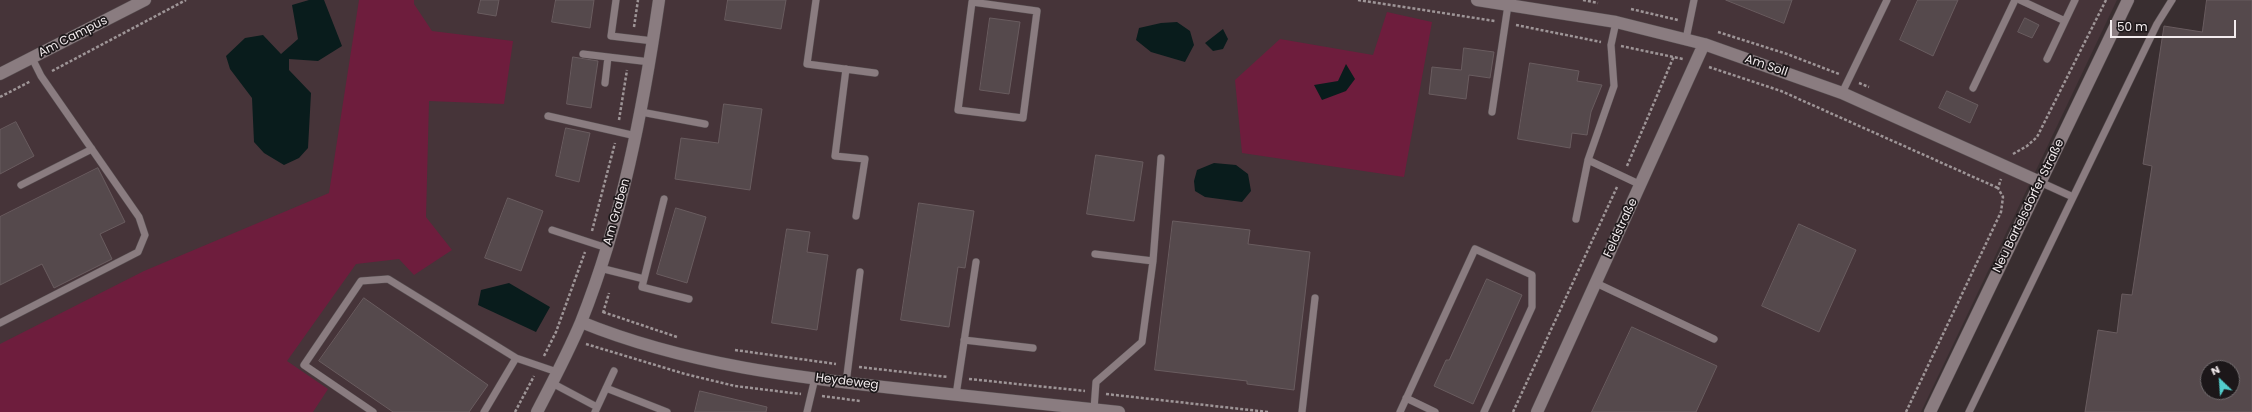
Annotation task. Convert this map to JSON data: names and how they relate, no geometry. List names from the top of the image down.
{
  "streets": {
    "street": [
      "Am Campus",
      "Am Soll",
      "Neu Bartelsdorfer Straße",
      "Am Graben",
      "Feldstraße",
      "Heydeweg"
    ]
  },
  "crossings": [
    ["Am Soll", "Neu Bartelsdorfer Straße"],
    ["Am Soll", "Feldstraße"],
    ["Am Graben", "Heydeweg"]
  ],
  "scale_bar": "50 m",
  "north": "top left"
}
